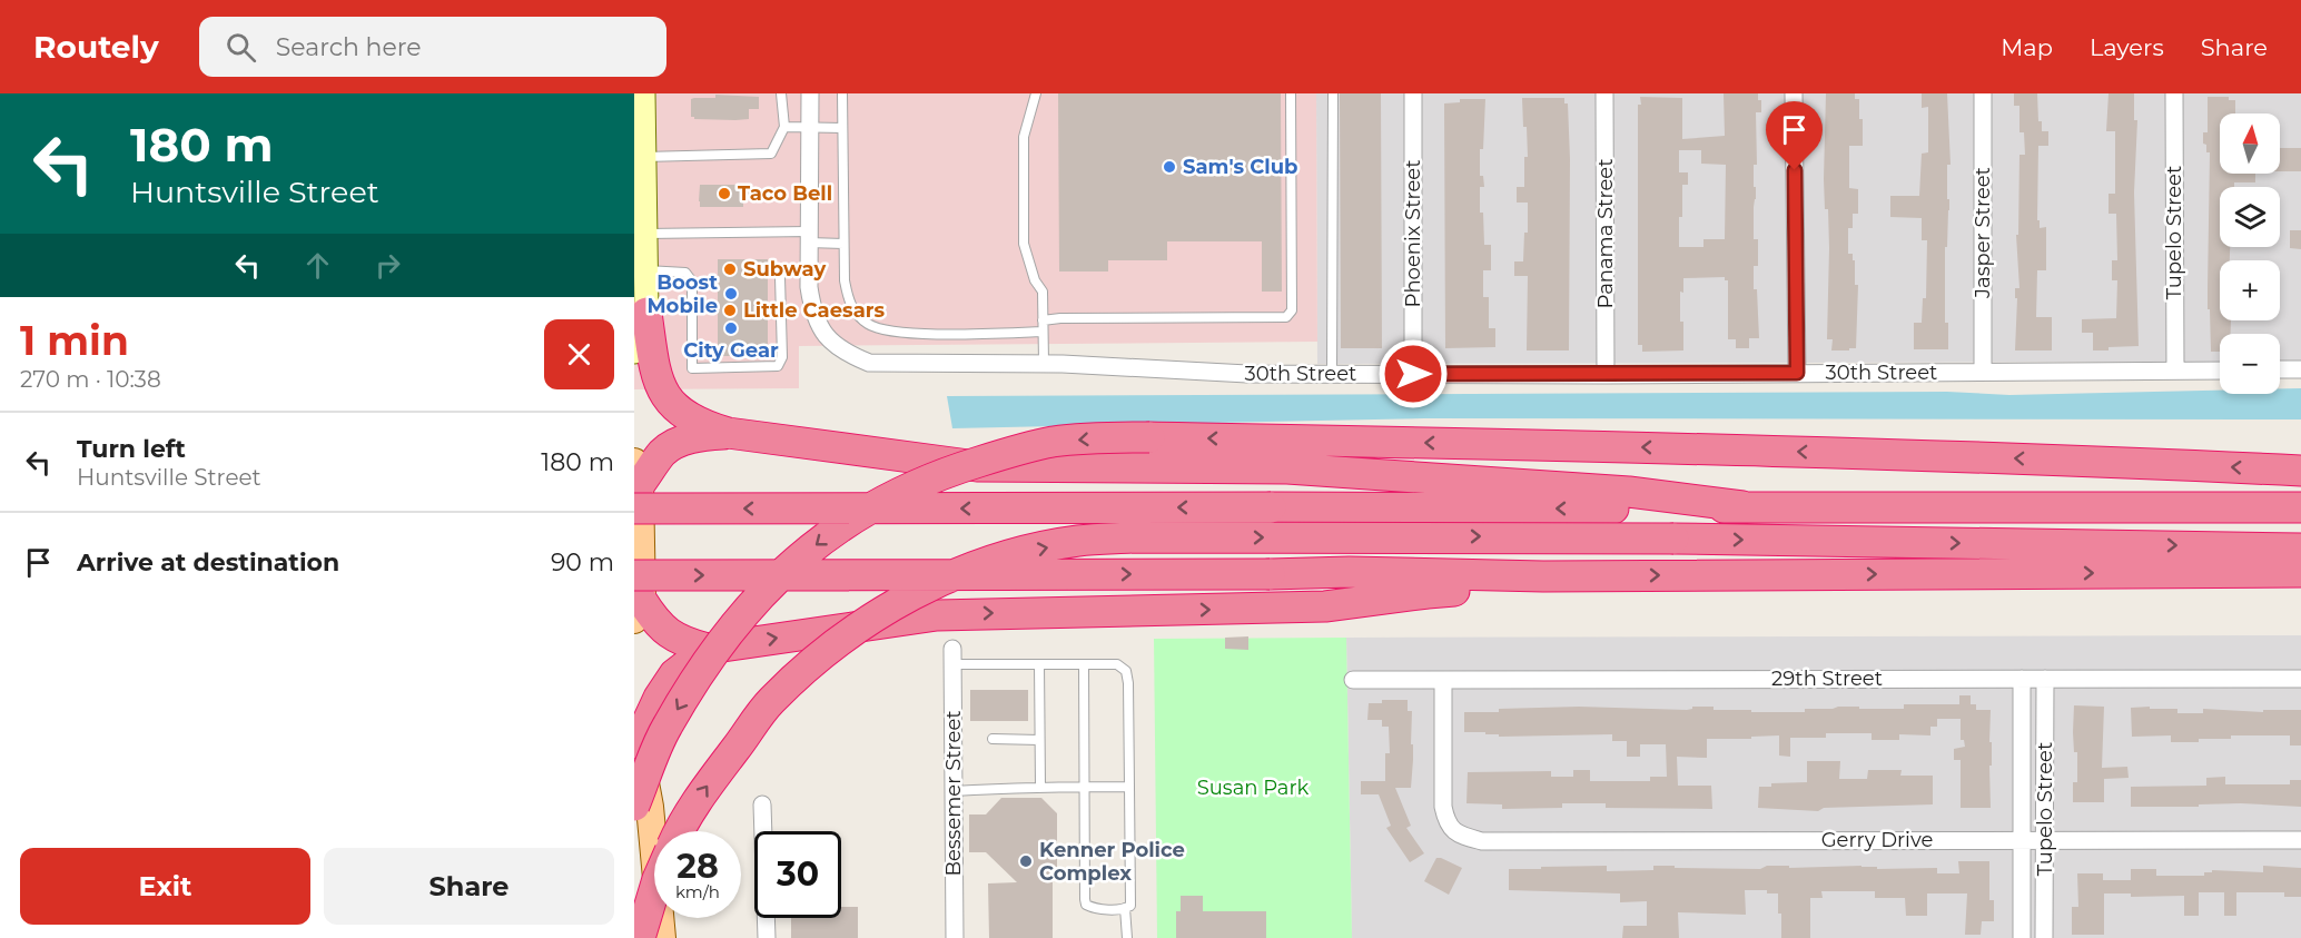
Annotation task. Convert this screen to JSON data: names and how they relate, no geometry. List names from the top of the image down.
{
  "streets": {
    "street": [
      "Jasper Street",
      "Tupelo Street",
      "Phoenix Street",
      "Panama Street",
      "30th Street",
      "29th Street",
      "Bessemer Street",
      "Gerry Drive"
    ]
  },
  "crossings": [
    ["Jasper Street", "30th Street"],
    ["Tupelo Street", "30th Street"],
    ["Tupelo Street", "29th Street"],
    ["Tupelo Street", "Gerry Drive"],
    ["Phoenix Street", "30th Street"],
    ["Panama Street", "30th Street"],
    ["29th Street", "Gerry Drive"]
  ],
  "parks": ["Susan Park"],
  "places": [
    "Sam's Club",
    "Taco Bell",
    "Subway",
    "Boost Mobile",
    "Little Caesars",
    "City Gear",
    "Kenner Police Complex"
  ],
  "north": "top",
  "page": {
    "header": "Routely",
    "search": "Search here",
    "nav": ["Map", "Layers", "Share"],
    "turn": ["180 m", "Huntsville Street"],
    "map_buttons": ["+", "−"],
    "heading": ["1 min", "270 m · 10:38"],
    "list": [
      {
        "name": "Turn left",
        "note": "Huntsville Street",
        "value": "180 m"
      },
      {
        "name": "Arrive at destination",
        "value": "90 m"
      }
    ],
    "speed": "28 km/h",
    "limit": "30",
    "buttons": ["Exit", "Share"]
  }
}
